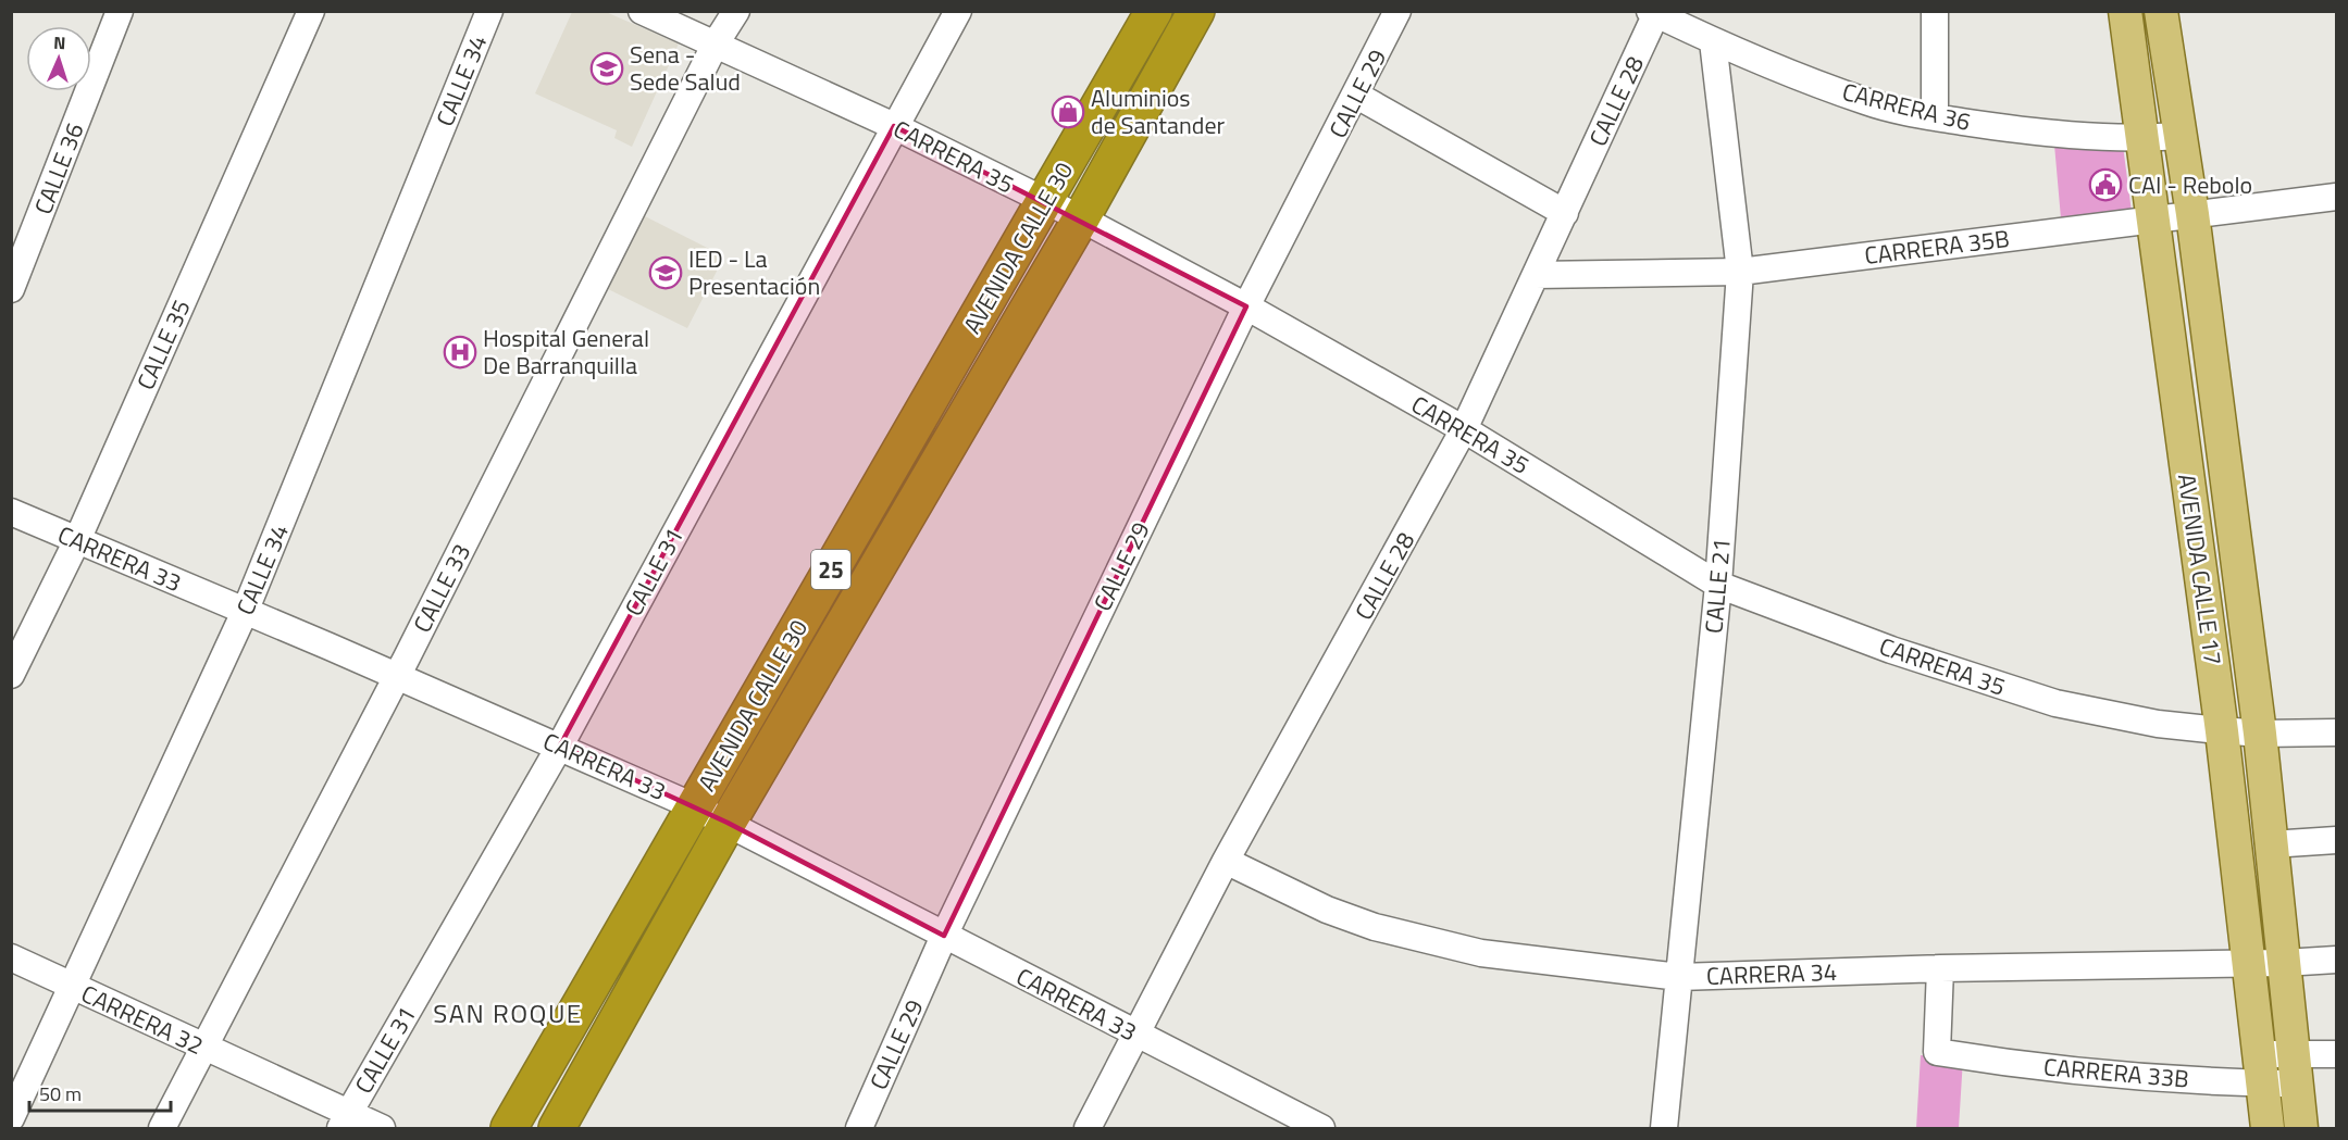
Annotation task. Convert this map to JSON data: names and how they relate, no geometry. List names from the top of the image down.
{
  "streets": {
    "highway": ["AVENIDA CALLE 30", "25"],
    "main road": ["AVENIDA CALLE 17"],
    "street": [
      "CALLE 34",
      "CALLE 29",
      "CALLE 28",
      "CARRERA 36",
      "CARRERA 35",
      "CALLE 36",
      "CARRERA 35B",
      "CALLE 35",
      "CARRERA 33",
      "CALLE 31",
      "CALLE 21",
      "CALLE 33",
      "CARRERA 34",
      "CARRERA 32",
      "CARRERA 33B"
    ]
  },
  "crossings": [
    ["CALLE 34", "CARRERA 33"],
    ["CALLE 34", "CARRERA 32"],
    ["CALLE 29", "CARRERA 35"],
    ["CALLE 29", "CARRERA 33"],
    ["CALLE 28", "CARRERA 36"],
    ["CALLE 28", "CARRERA 35"],
    ["CALLE 28", "CARRERA 35B"],
    ["CALLE 28", "CARRERA 33"],
    ["CALLE 28", "CARRERA 34"],
    ["CARRERA 36", "AVENIDA CALLE 17"],
    ["CARRERA 36", "CALLE 21"],
    ["CARRERA 35", "AVENIDA CALLE 30"],
    ["CARRERA 35", "AVENIDA CALLE 17"],
    ["CARRERA 35", "CALLE 31"],
    ["CARRERA 35", "CALLE 21"],
    ["CARRERA 35", "CALLE 33"],
    ["CARRERA 35B", "AVENIDA CALLE 17"],
    ["CARRERA 35B", "CALLE 21"],
    ["AVENIDA CALLE 30", "CARRERA 33"],
    ["CALLE 35", "CARRERA 33"],
    ["CARRERA 33", "CALLE 31"],
    ["CARRERA 33", "CALLE 33"],
    ["AVENIDA CALLE 17", "CARRERA 34"],
    ["AVENIDA CALLE 17", "CARRERA 33B"],
    ["CALLE 31", "CARRERA 32"],
    ["CALLE 21", "CARRERA 34"],
    ["CALLE 33", "CARRERA 32"],
    ["CARRERA 34", "CARRERA 33B"]
  ],
  "districts": ["SAN ROQUE"],
  "places": {
    "school or university": ["Sena - Sede Salud", "IED - La Presentación"],
    "shop": ["Aluminios de Santander"],
    "public building": ["CAI - Rebolo"],
    "hospital": ["Hospital General De Barranquilla"]
  },
  "scale_bar": "50 m",
  "north": "top"
}
